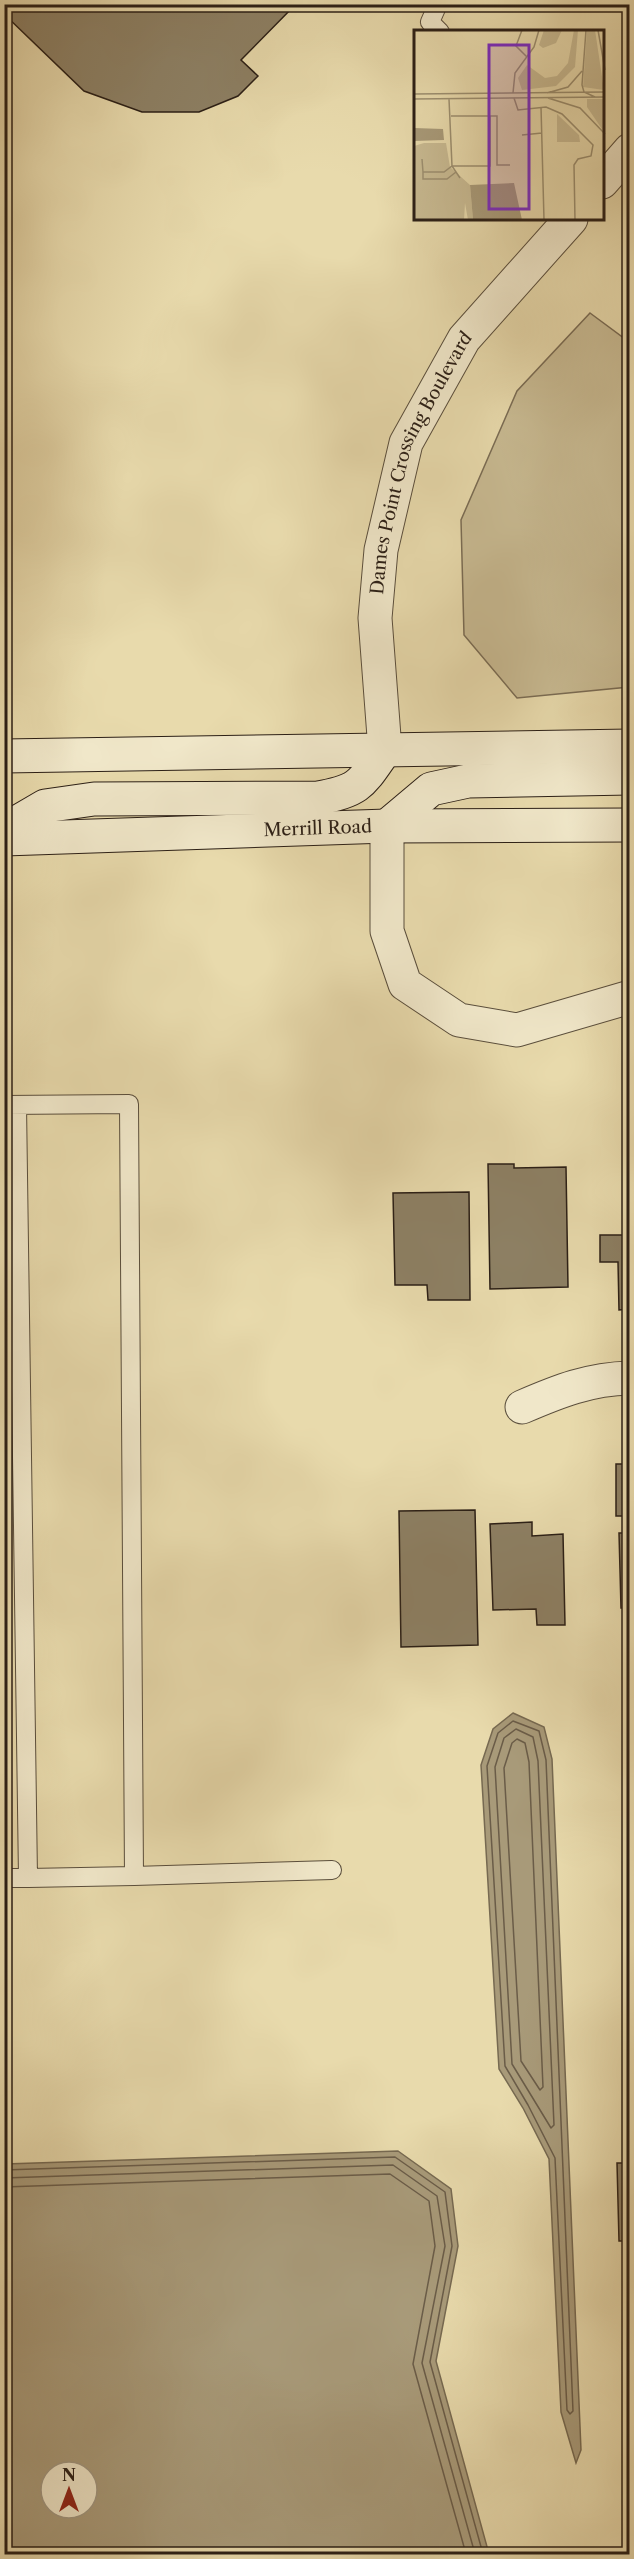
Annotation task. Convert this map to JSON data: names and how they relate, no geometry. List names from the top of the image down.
{
  "streets": {
    "main road": ["Dames Point Crossing Boulevard", "Merrill Road"]
  },
  "north": "top"
}
